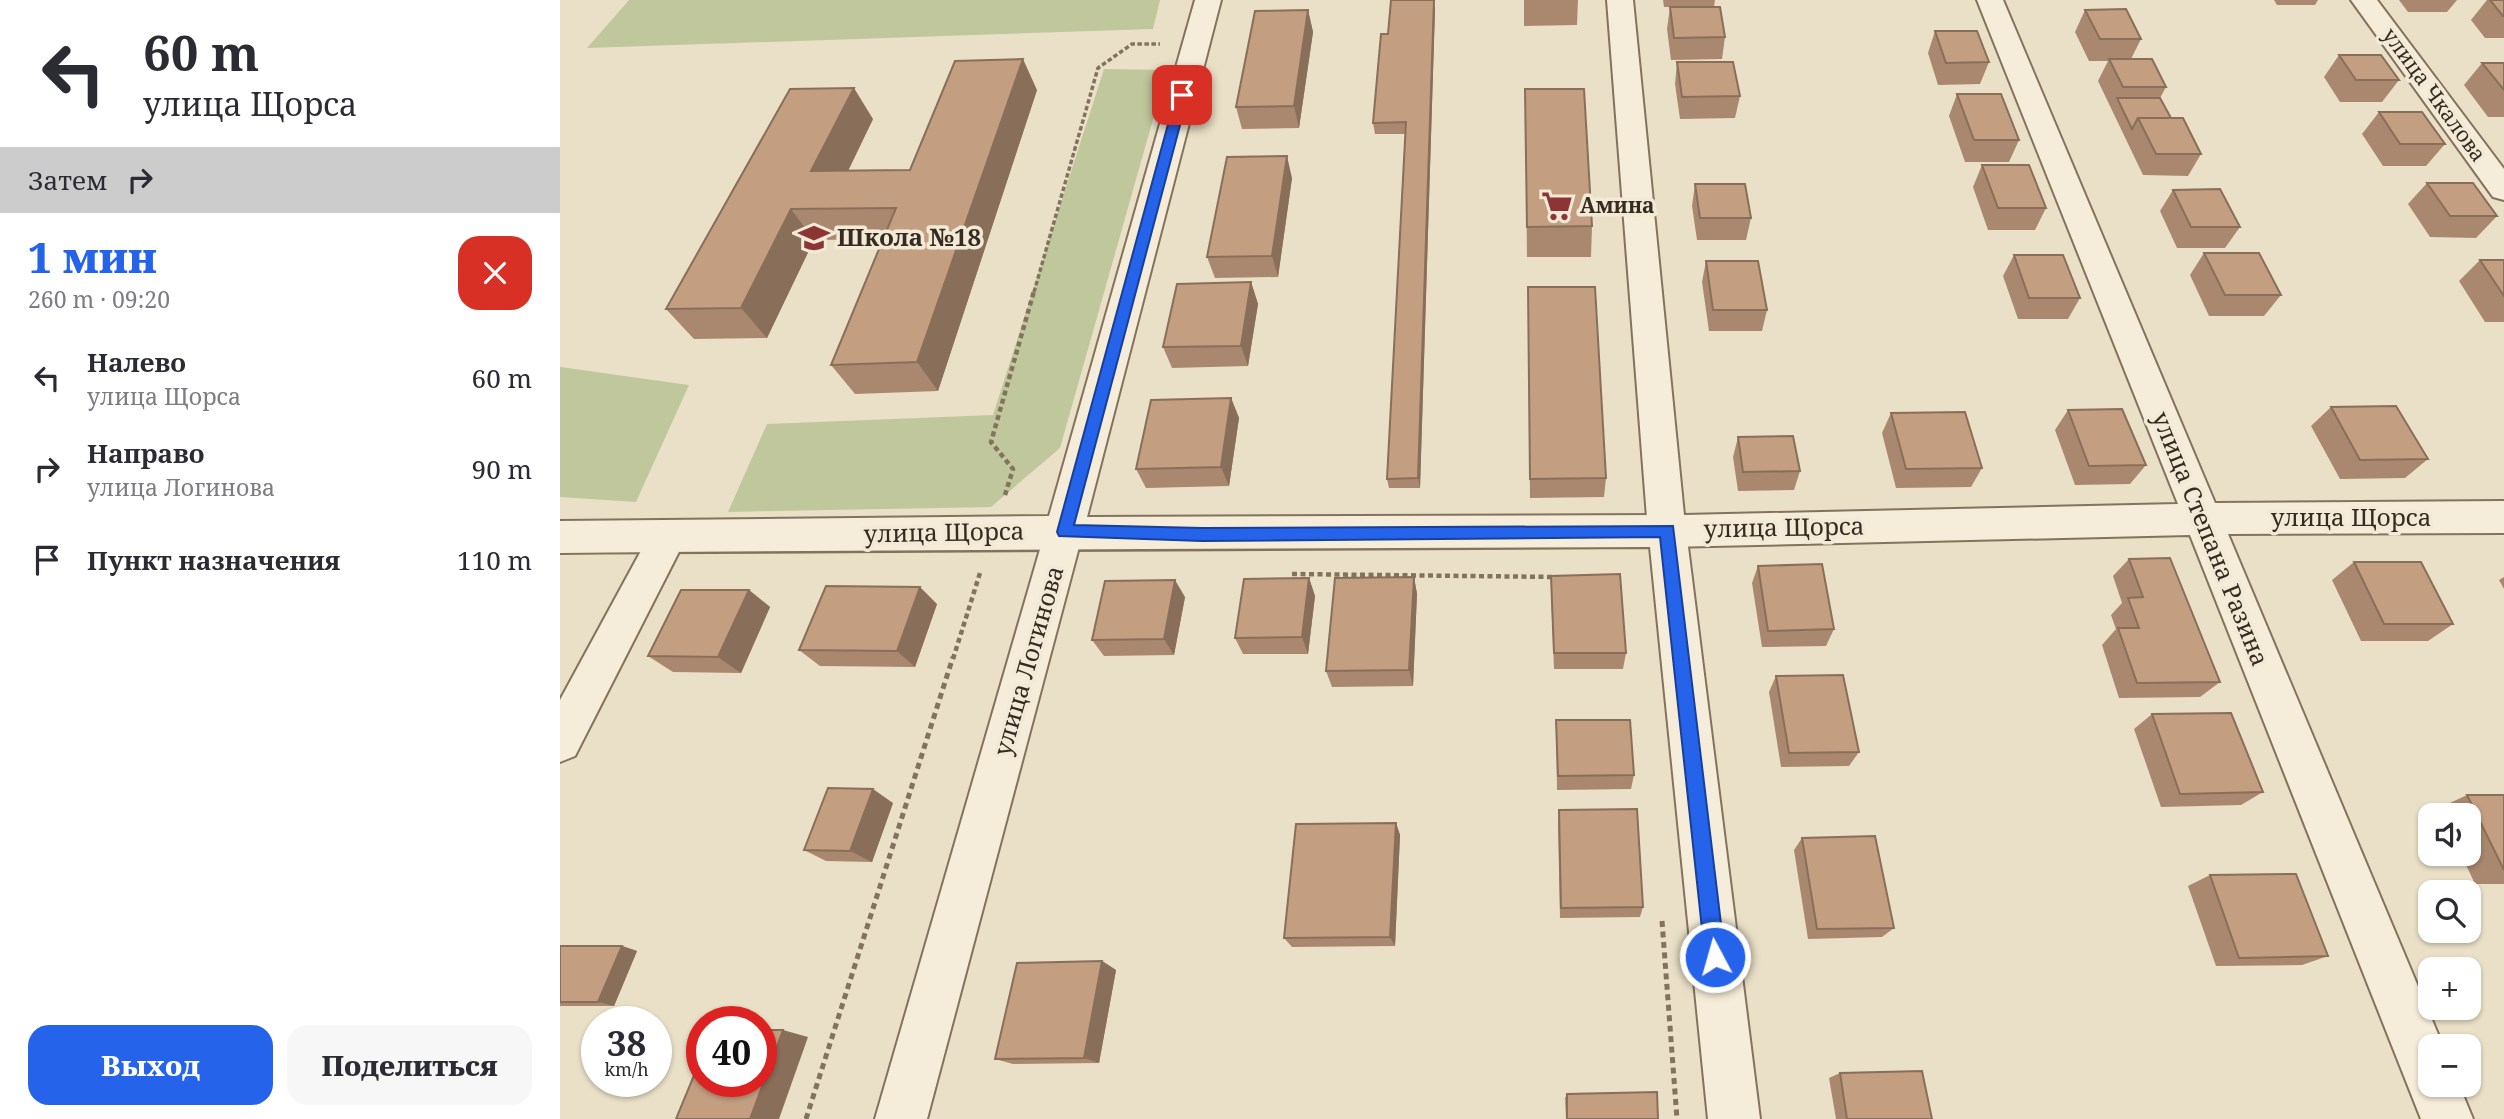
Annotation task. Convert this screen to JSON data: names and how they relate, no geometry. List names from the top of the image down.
{
  "streets": {
    "street": [
      "улица Чкалова",
      "улица Щорса",
      "улица Степана Разина",
      "улица Логинова"
    ]
  },
  "crossings": [
    ["улица Щорса", "улица Степана Разина"],
    ["улица Щорса", "улица Логинова"]
  ],
  "places": {
    "supermarket": ["Амина"],
    "school or university": ["Школа №18"]
  },
  "page": {
    "turn": ["60 m", "улица Щорса"],
    "then": "Затем",
    "heading": ["1 мин", "260 m · 09:20"],
    "list": [
      {
        "name": "Налево",
        "note": "улица Щорса",
        "value": "60 m"
      },
      {
        "name": "Направо",
        "note": "улица Логинова",
        "value": "90 m"
      },
      {
        "name": "Пункт назначения",
        "value": "110 m"
      }
    ],
    "map_buttons": ["+", "−"],
    "speed": "38 km/h",
    "limit": "40",
    "buttons": ["Выход", "Поделиться"]
  }
}
